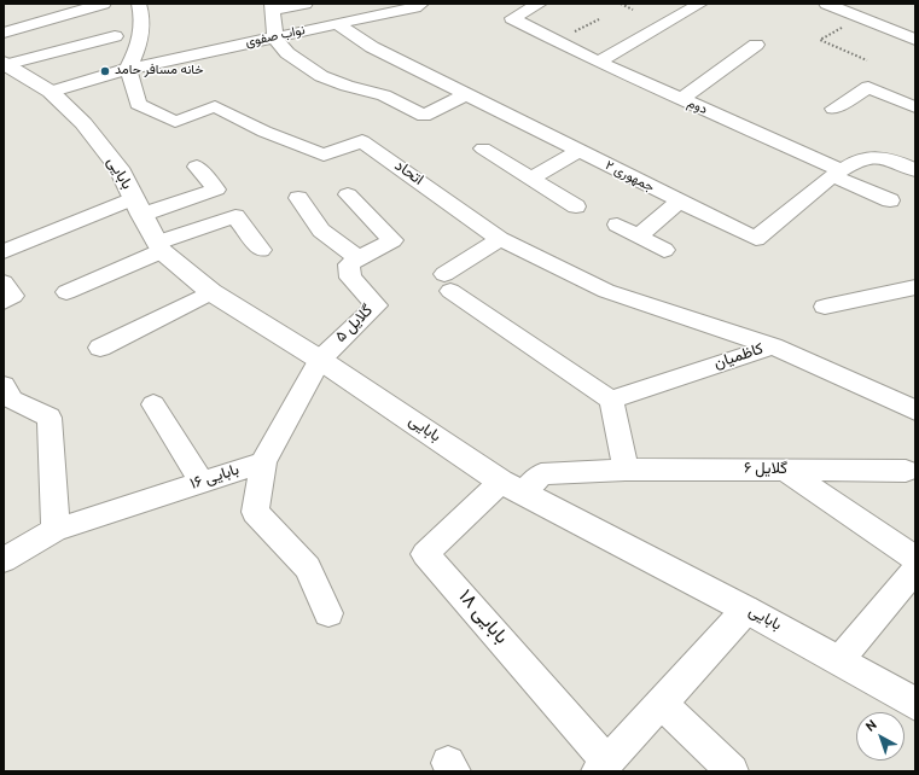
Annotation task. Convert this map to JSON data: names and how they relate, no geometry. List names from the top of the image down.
{
  "streets": {
    "main road": ["بابایی"],
    "street": [
      "نواب صفوی",
      "دوم",
      "اتحاد",
      "جمهوری ۲",
      "گلایل ۵",
      "کاظمیان",
      "گلایل ۶",
      "بابایی ۱۶",
      "بابایی ۱۸"
    ]
  },
  "crossings": [
    ["نواب صفوی", "بابایی"],
    ["نواب صفوی", "اتحاد"],
    ["نواب صفوی", "جمهوری ۲"],
    ["دوم", "جمهوری ۲"],
    ["بابایی", "گلایل ۵"],
    ["بابایی", "گلایل ۶"],
    ["بابایی", "بابایی ۱۸"],
    ["اتحاد", "کاظمیان"],
    ["گلایل ۶", "بابایی ۱۸"]
  ],
  "places": ["خانه مسافر حامد"],
  "north": "top left"
}
